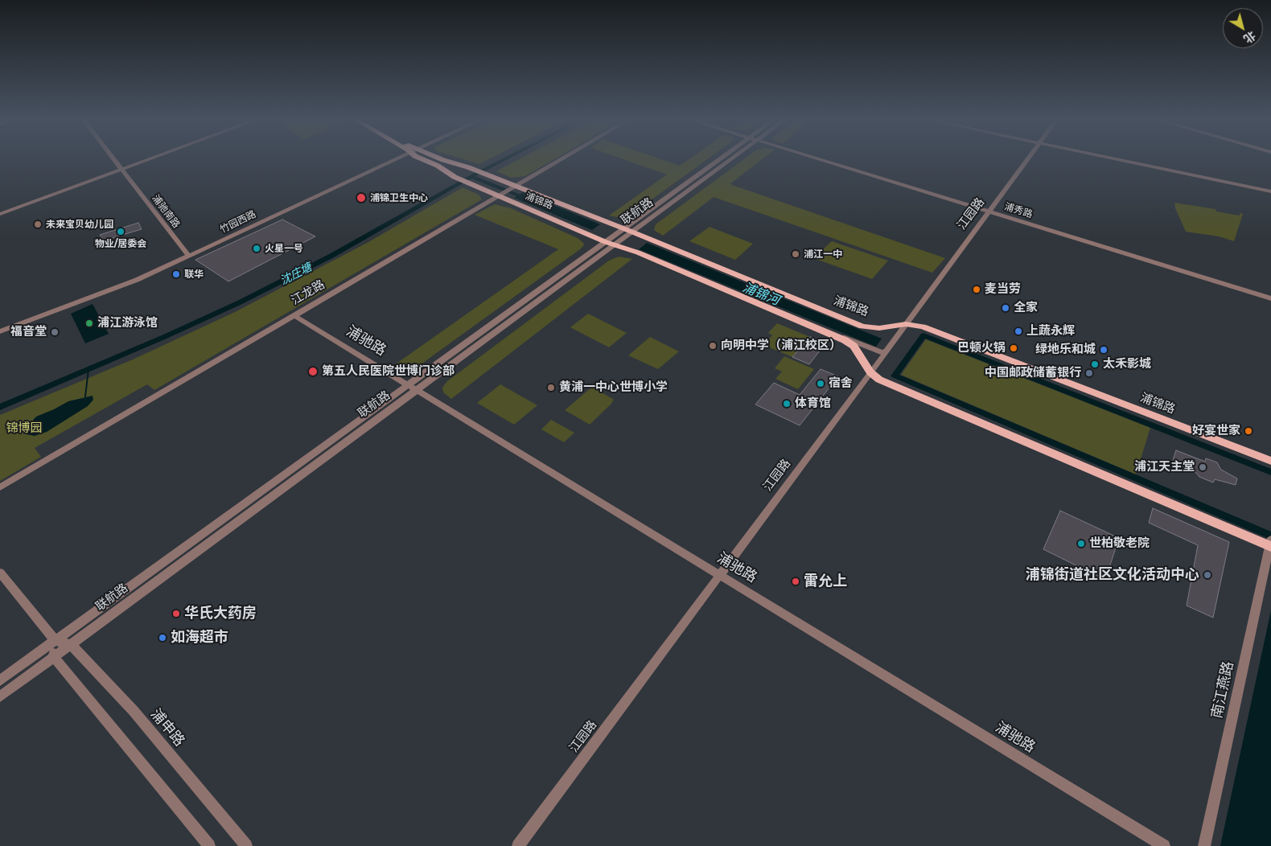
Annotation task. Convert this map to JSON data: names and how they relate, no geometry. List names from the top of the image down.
{
  "streets": {
    "main road": ["浦锦路"],
    "street": [
      "浦秀路",
      "浦驰南路",
      "联航路",
      "江园路",
      "竹园西路",
      "江龙路",
      "浦驰路",
      "南江燕路",
      "浦申路"
    ]
  },
  "crossings": [
    ["浦锦路", "联航路"],
    ["浦锦路", "江园路"],
    ["浦锦路", "江龙路"],
    ["浦锦路", "南江燕路"],
    ["浦秀路", "江园路"],
    ["浦驰南路", "竹园西路"],
    ["联航路", "浦驰路"],
    ["联航路", "浦申路"],
    ["江园路", "浦驰路"],
    ["江龙路", "浦驰路"]
  ],
  "water": ["沈庄塘", "浦锦河"],
  "parks": ["锦博园"],
  "places": [
    "浦锦卫生中心",
    "未来宝贝幼儿园",
    "物业/居委会",
    "火星一号",
    "浦江一中",
    "联华",
    "麦当劳",
    "全家",
    "浦江游泳馆",
    "上蔬永辉",
    "福音堂",
    "向明中学（浦江校区）",
    "巴顿火锅",
    "绿地乐和城",
    "太禾影城",
    "第五人民医院世博门诊部",
    "中国邮政储蓄银行",
    "宿舍",
    "黄浦一中心世博小学",
    "体育馆",
    "好宴世家",
    "浦江天主堂",
    "世柏敬老院",
    "浦锦街道社区文化活动中心",
    "雷允上",
    "华氏大药房",
    "如海超市"
  ],
  "north": "bottom right"
}
